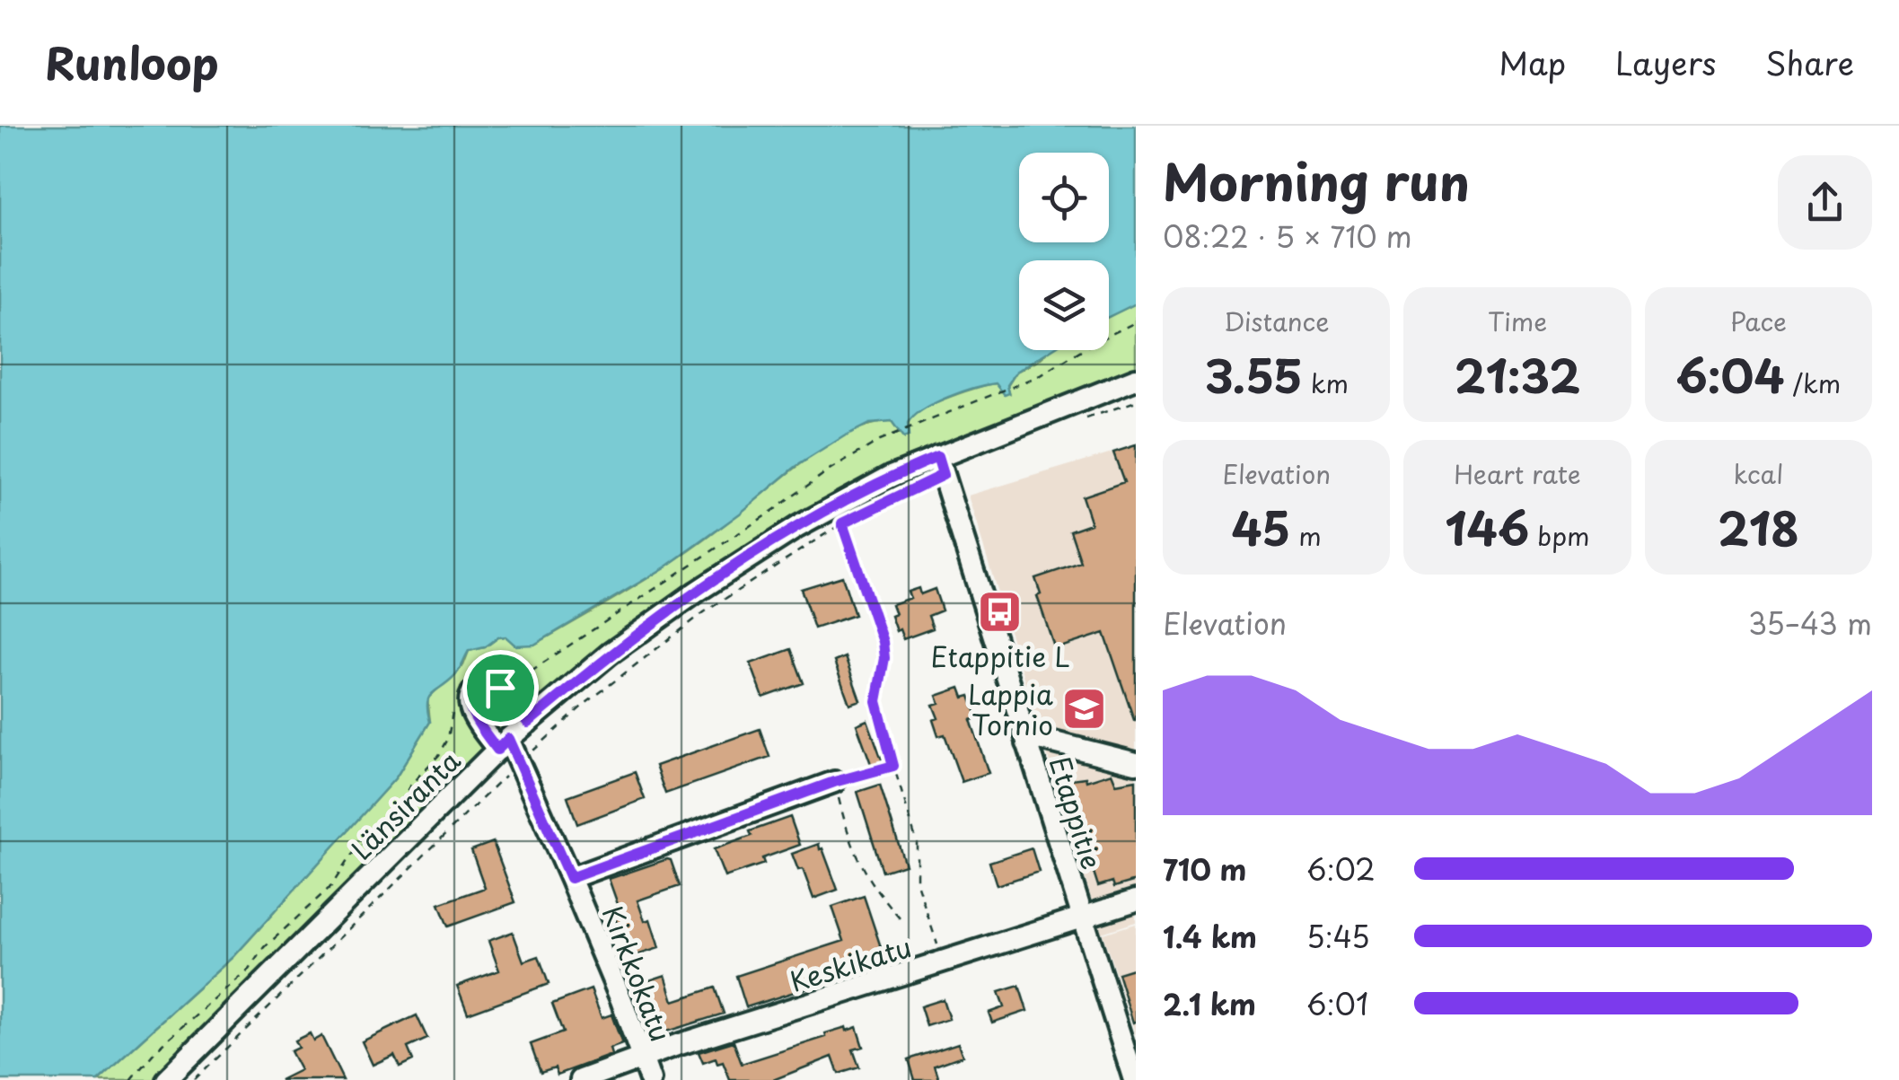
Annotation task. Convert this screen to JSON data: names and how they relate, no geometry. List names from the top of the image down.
{
  "streets": {
    "street": [
      "Länsiranta",
      "Etappitie",
      "Keskikatu",
      "Kirkkokatu"
    ]
  },
  "crossings": [
    ["Länsiranta", "Etappitie"],
    ["Länsiranta", "Kirkkokatu"],
    ["Etappitie", "Keskikatu"],
    ["Keskikatu", "Kirkkokatu"]
  ],
  "places": {
    "bus stop": ["Etappitie L"],
    "school or university": ["Lappia Tornio"]
  },
  "page": {
    "header": "Runloop",
    "nav": ["Map", "Layers", "Share"],
    "heading": ["Morning run", "08:22 · 5 × 710 m"],
    "stats": [
      ["Distance", "3.55 km"],
      ["Time", "21:32"],
      ["Pace", "6:04 /km"],
      ["Elevation", "45 m"],
      ["Heart rate", "146 bpm"],
      ["kcal", "218"]
    ],
    "chart": ["Elevation", "35–43 m"],
    "list": [
      {
        "name": "710 m",
        "note": "6:02"
      },
      {
        "name": "1.4 km",
        "note": "5:45"
      },
      {
        "name": "2.1 km",
        "note": "6:01"
      }
    ]
  }
}
